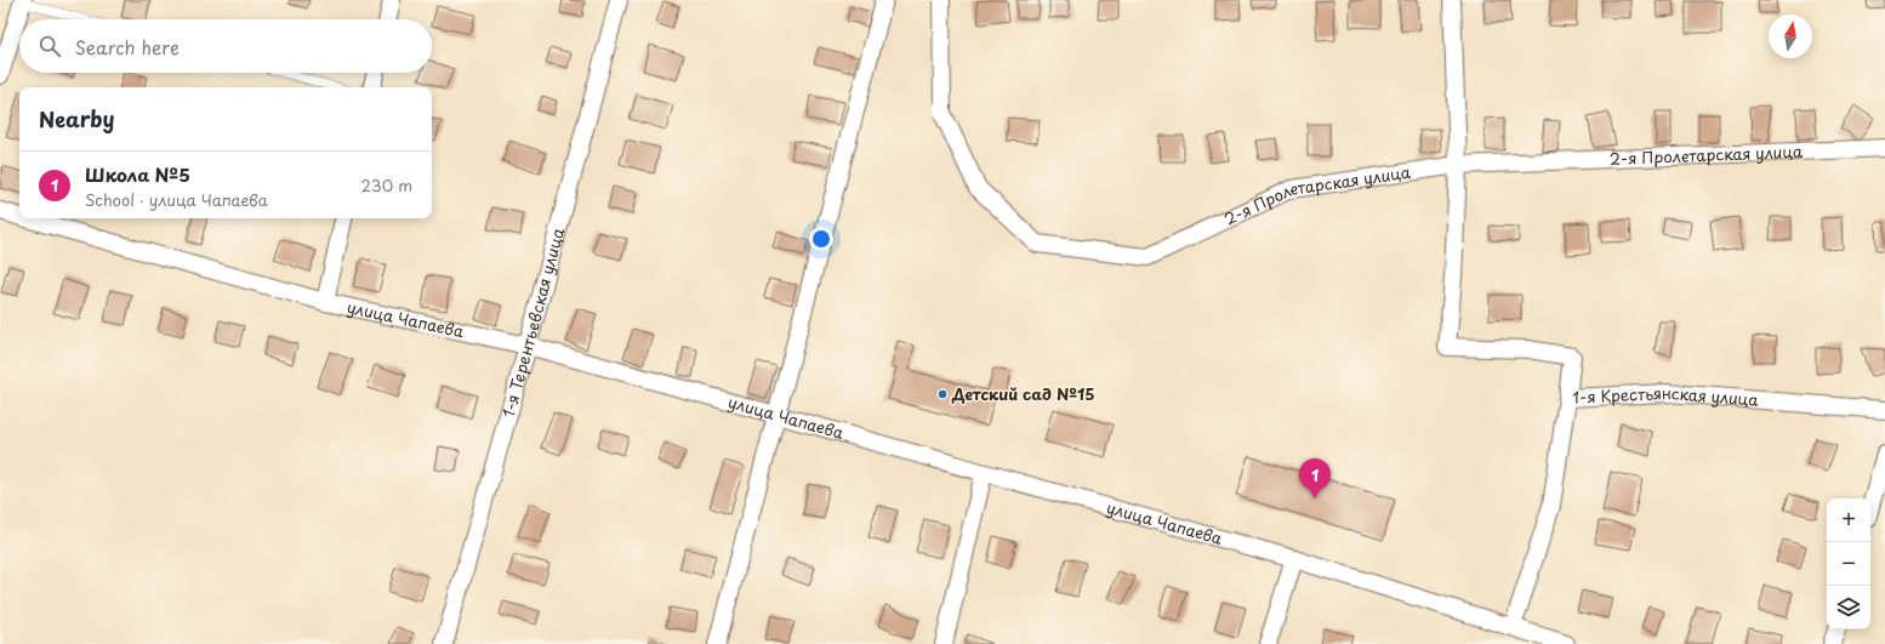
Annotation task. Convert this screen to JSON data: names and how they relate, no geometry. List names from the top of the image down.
{
  "streets": {
    "street": [
      "2-я Пролетарская улица",
      "улица Чапаева",
      "1-я Терентьевская улица",
      "1-я Крестьянская улица"
    ]
  },
  "crossings": [
    ["улица Чапаева", "1-я Терентьевская улица"],
    ["улица Чапаева", "1-я Крестьянская улица"]
  ],
  "places": ["Детский сад №15"],
  "north": "top",
  "page": {
    "search": "Search here",
    "heading": "Nearby",
    "list": [
      {
        "mark": "1",
        "name": "Школа №5",
        "note": "School · улица Чапаева",
        "value": "230 m"
      }
    ],
    "pins": "1",
    "map_buttons": ["+", "−"]
  }
}
